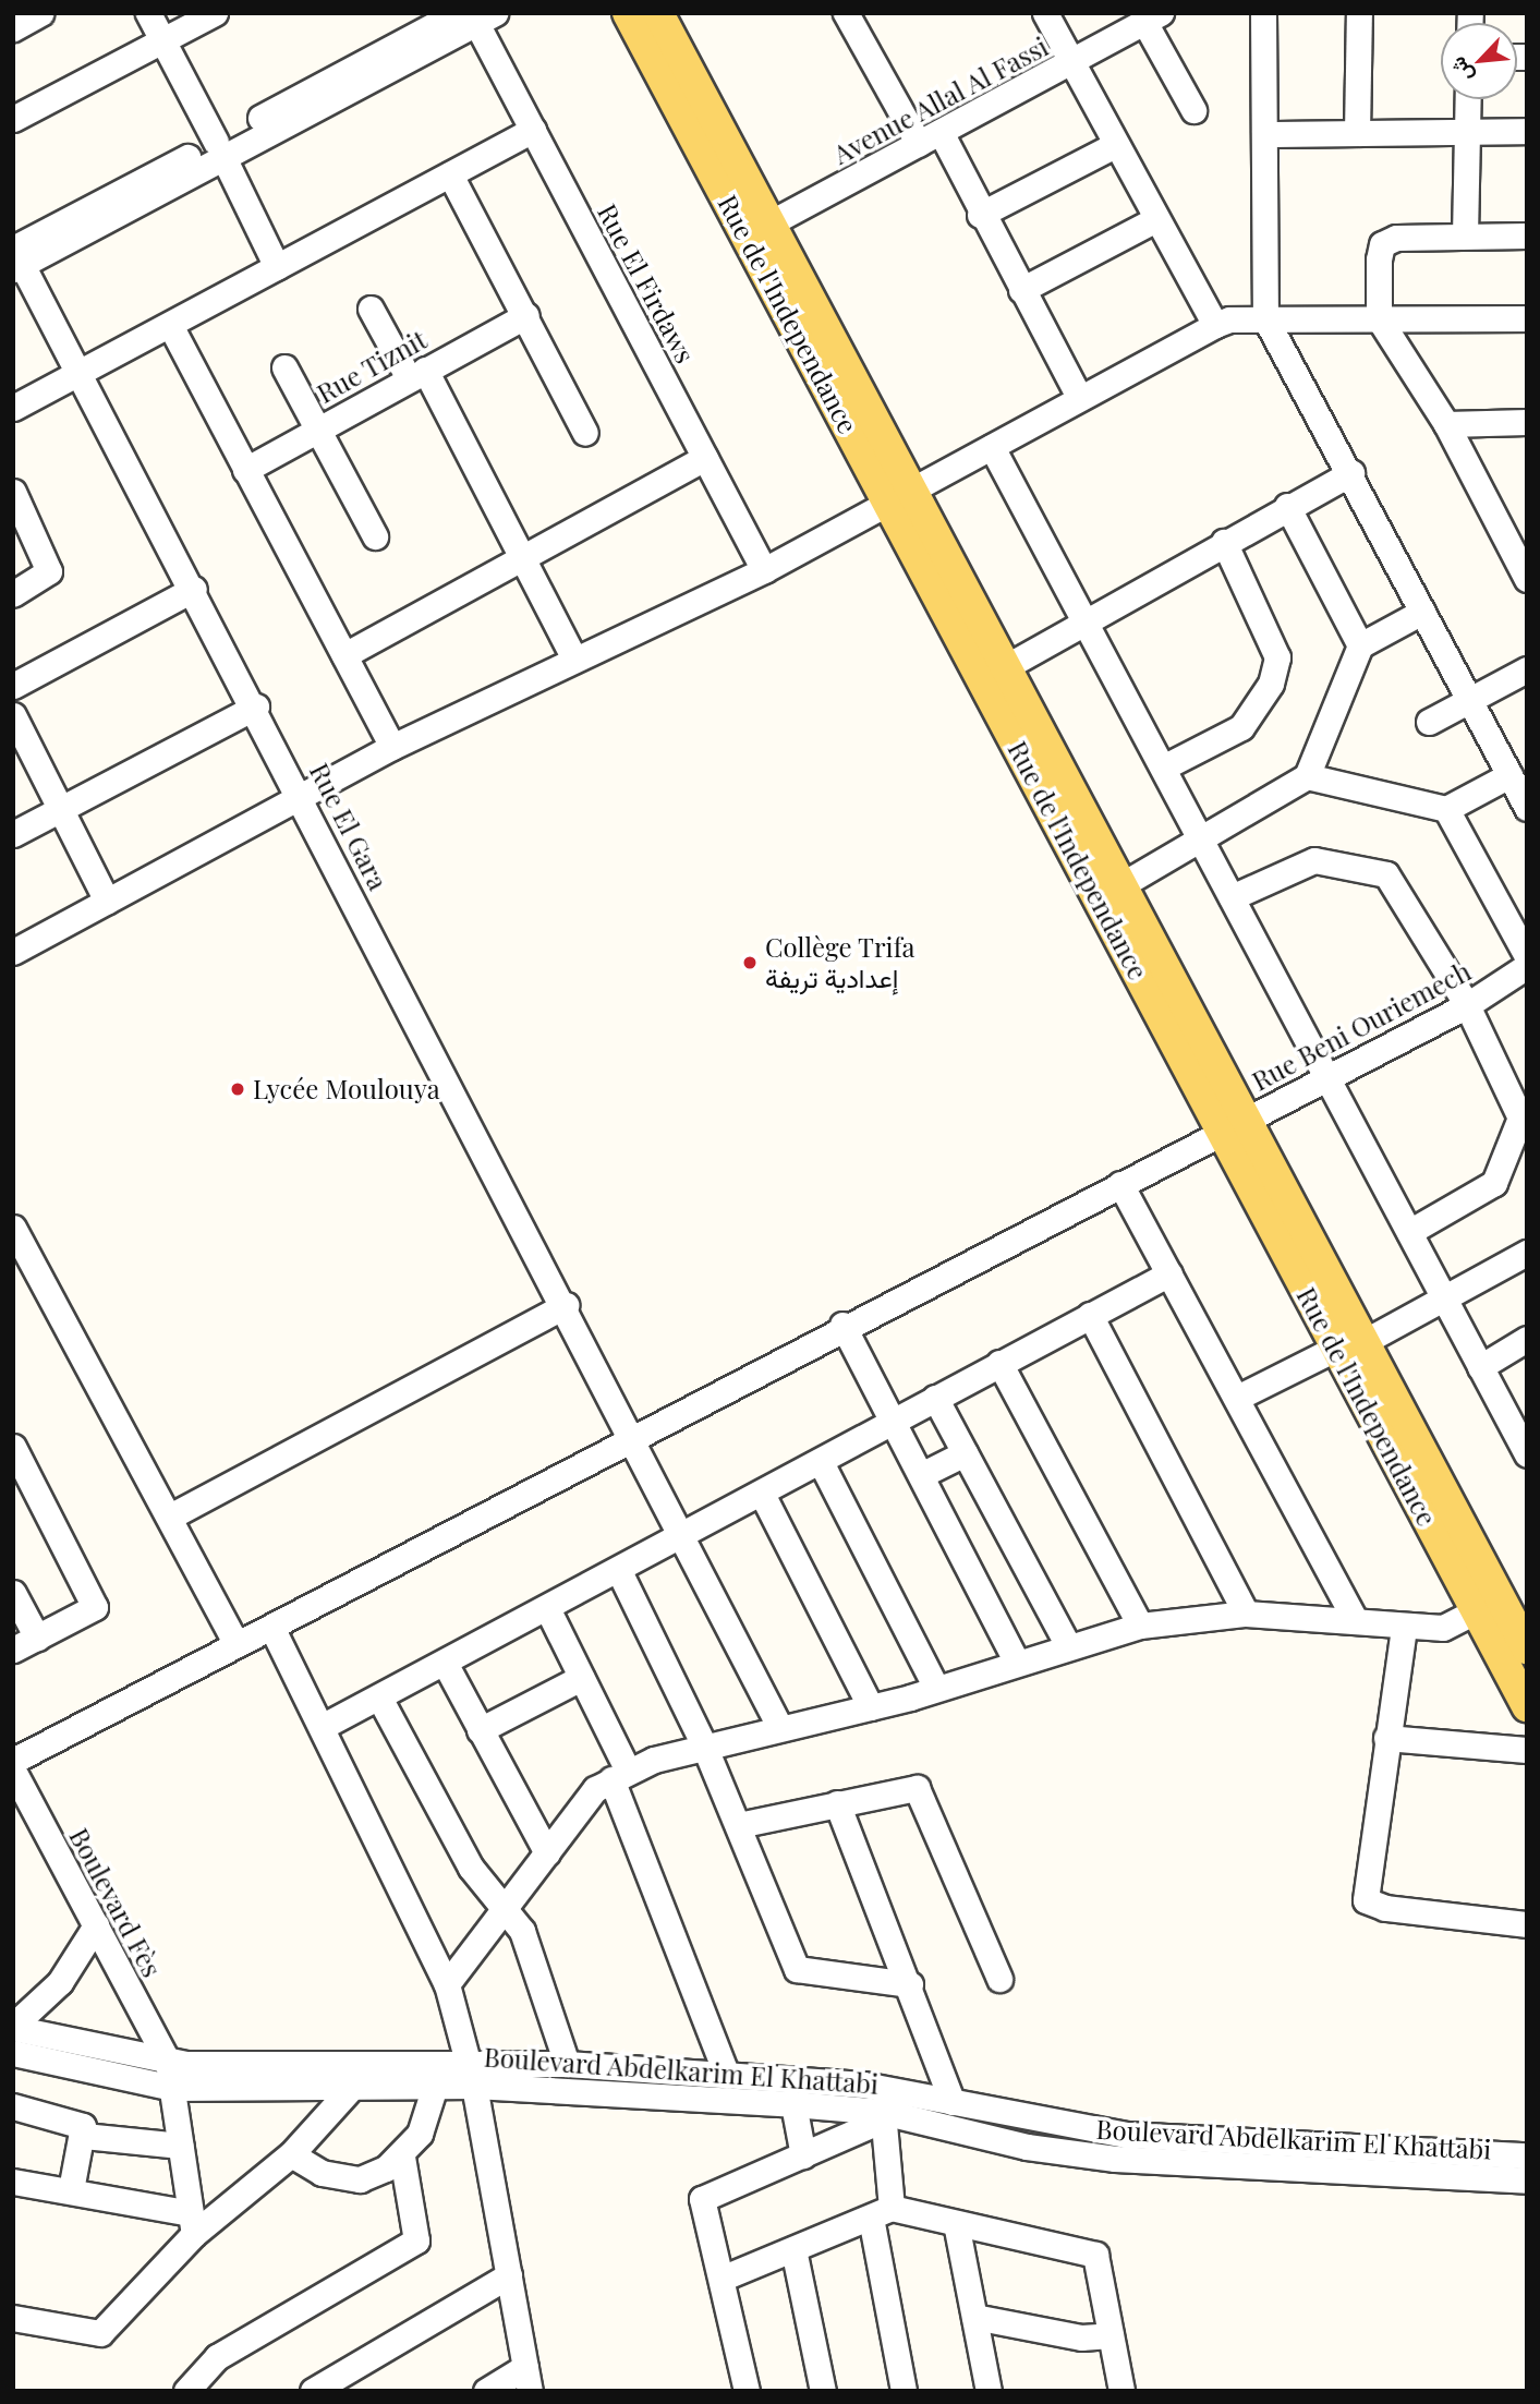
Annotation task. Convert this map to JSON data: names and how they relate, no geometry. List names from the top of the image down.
{
  "streets": {
    "main road": ["Rue de l'Independance"],
    "street": [
      "Avenue Allal Al Fassi",
      "Rue El Firdaws",
      "Rue Tiznit",
      "Rue El Gara",
      "Rue Beni Ouriemech",
      "Boulevard Fès",
      "Boulevard Abdelkarim El Khattabi"
    ]
  },
  "crossings": [
    ["Avenue Allal Al Fassi", "Rue de l'Independance"],
    ["Rue de l'Independance", "Rue Beni Ouriemech"],
    ["Rue El Gara", "Rue Beni Ouriemech"],
    ["Boulevard Fès", "Boulevard Abdelkarim El Khattabi"]
  ],
  "places": ["Collège Trifa إعدادية تريفة", "Lycée Moulouya"],
  "north": "bottom left"
}
